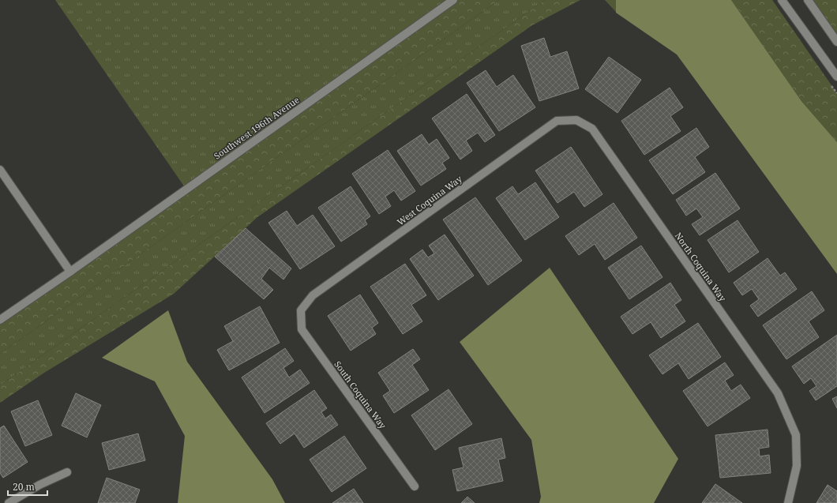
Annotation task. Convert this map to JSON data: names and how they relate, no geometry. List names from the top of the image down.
{
  "streets": {
    "street": [
      "Southwest 196th Avenue",
      "West Coquina Way",
      "North Coquina Way",
      "South Coquina Way"
    ]
  },
  "crossings": [
    ["West Coquina Way", "North Coquina Way"],
    ["West Coquina Way", "South Coquina Way"]
  ],
  "scale_bar": "20 m"
}
